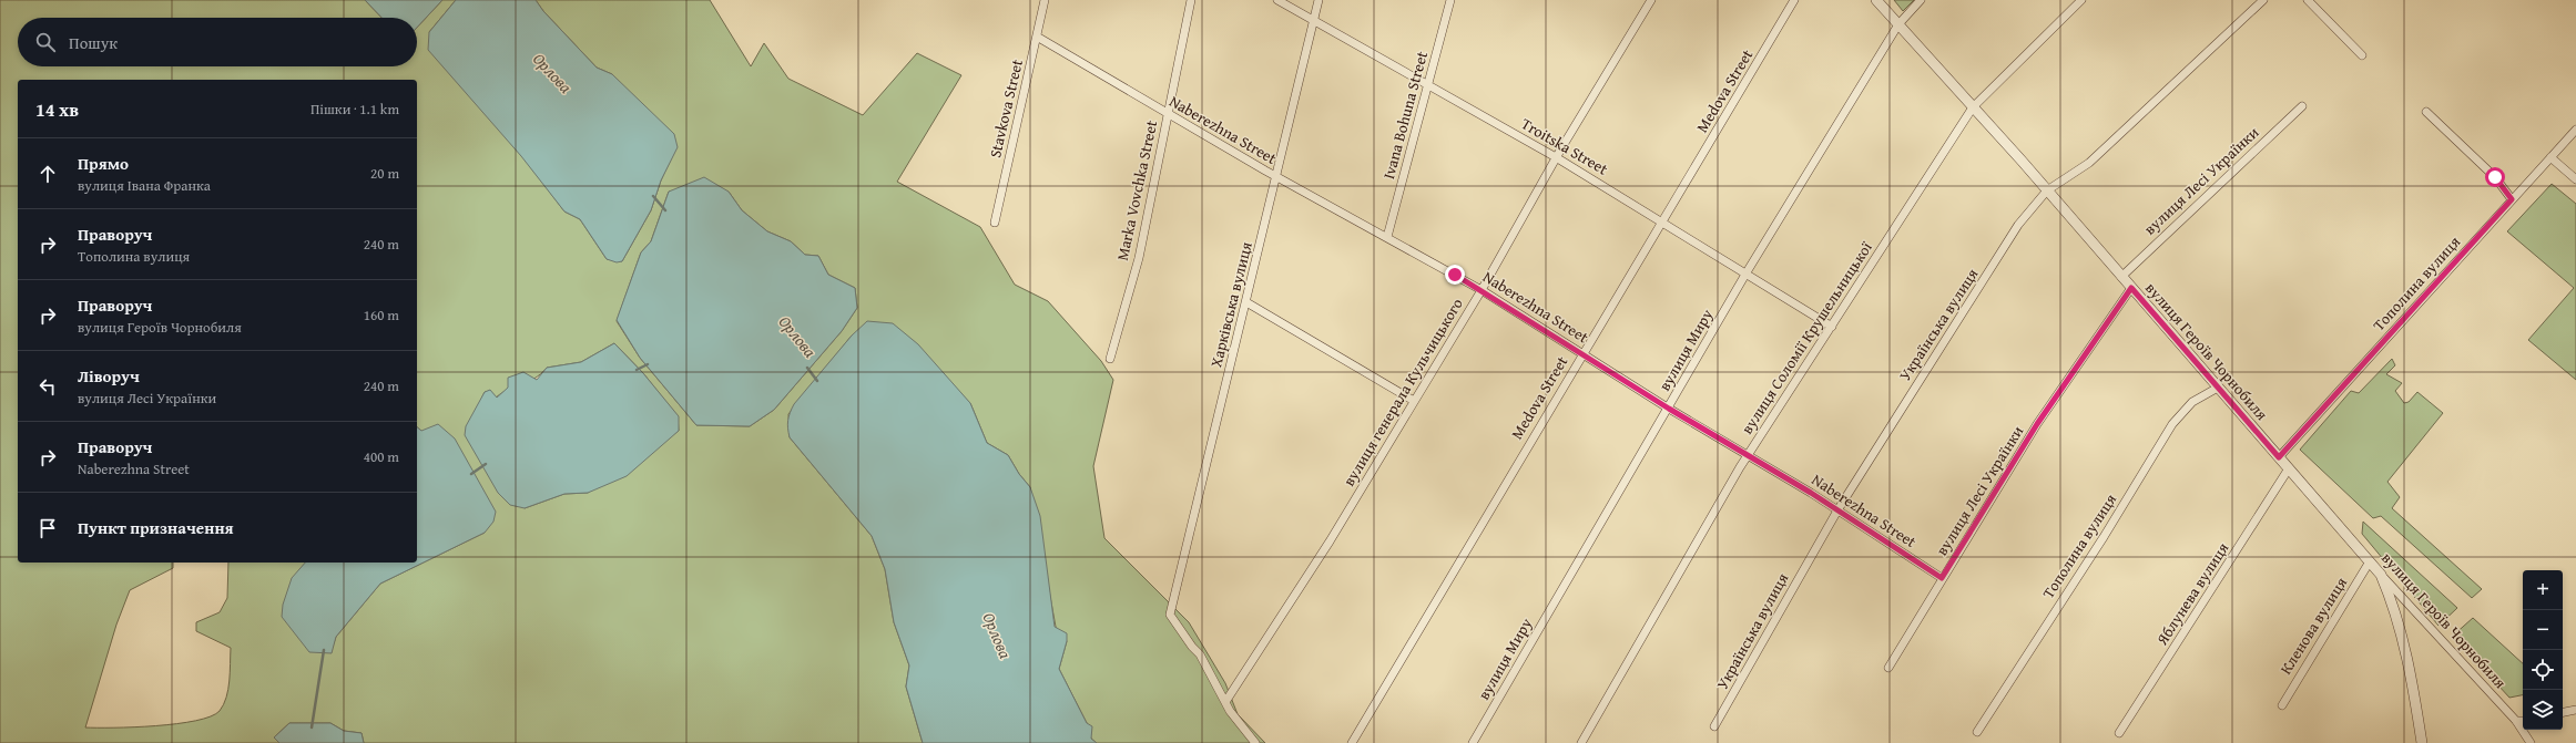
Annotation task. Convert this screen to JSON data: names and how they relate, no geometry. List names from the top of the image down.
{
  "streets": {
    "street": [
      "Medova Street",
      "Stavkova Street",
      "Ivana Bohuna Street",
      "Naberezhna Street",
      "Troitska Street",
      "вулиця Лесі Українки",
      "Marka Vovchka Street",
      "Тополина вулиця",
      "Харківська вулиця",
      "Українська вулиця",
      "вулиця Соломії Крушельницької",
      "вулиця Миру",
      "вулиця Героїв Чорнобиля",
      "вулиця генерала Кульчицького",
      "Яблунева вулиця",
      "Кленова вулиця"
    ]
  },
  "crossings": [
    ["Medova Street", "Naberezhna Street"],
    ["Medova Street", "Troitska Street"],
    ["Stavkova Street", "Naberezhna Street"],
    ["Ivana Bohuna Street", "Naberezhna Street"],
    ["Ivana Bohuna Street", "Troitska Street"],
    ["Naberezhna Street", "вулиця Лесі Українки"],
    ["Naberezhna Street", "Marka Vovchka Street"],
    ["Naberezhna Street", "Харківська вулиця"],
    ["Naberezhna Street", "Українська вулиця"],
    ["Naberezhna Street", "вулиця Соломії Крушельницької"],
    ["Naberezhna Street", "вулиця Миру"],
    ["Naberezhna Street", "вулиця генерала Кульчицького"],
    ["Troitska Street", "Харківська вулиця"],
    ["Troitska Street", "вулиця Соломії Крушельницької"],
    ["Troitska Street", "вулиця Миру"],
    ["Troitska Street", "вулиця генерала Кульчицького"],
    ["вулиця Лесі Українки", "вулиця Героїв Чорнобиля"],
    ["Тополина вулиця", "вулиця Героїв Чорнобиля"],
    ["Харківська вулиця", "вулиця генерала Кульчицького"],
    ["Українська вулиця", "вулиця Героїв Чорнобиля"],
    ["вулиця Соломії Крушельницької", "вулиця Героїв Чорнобиля"],
    ["вулиця Миру", "вулиця Героїв Чорнобиля"],
    ["вулиця Героїв Чорнобиля", "Яблунева вулиця"],
    ["вулиця Героїв Чорнобиля", "Кленова вулиця"]
  ],
  "water": ["Орлова"],
  "page": {
    "search": "Пошук",
    "heading": ["14 хв", "Пішки · 1.1 km"],
    "list": [
      ["Прямо", "вулиця Івана Франка", "20 m"],
      ["Праворуч", "Тополина вулиця", "240 m"],
      ["Праворуч", "вулиця Героїв Чорнобиля", "160 m"],
      ["Ліворуч", "вулиця Лесі Українки", "240 m"],
      ["Праворуч", "Naberezhna Street", "400 m"],
      "Пункт призначення"
    ],
    "map_buttons": ["+", "−"]
  }
}
